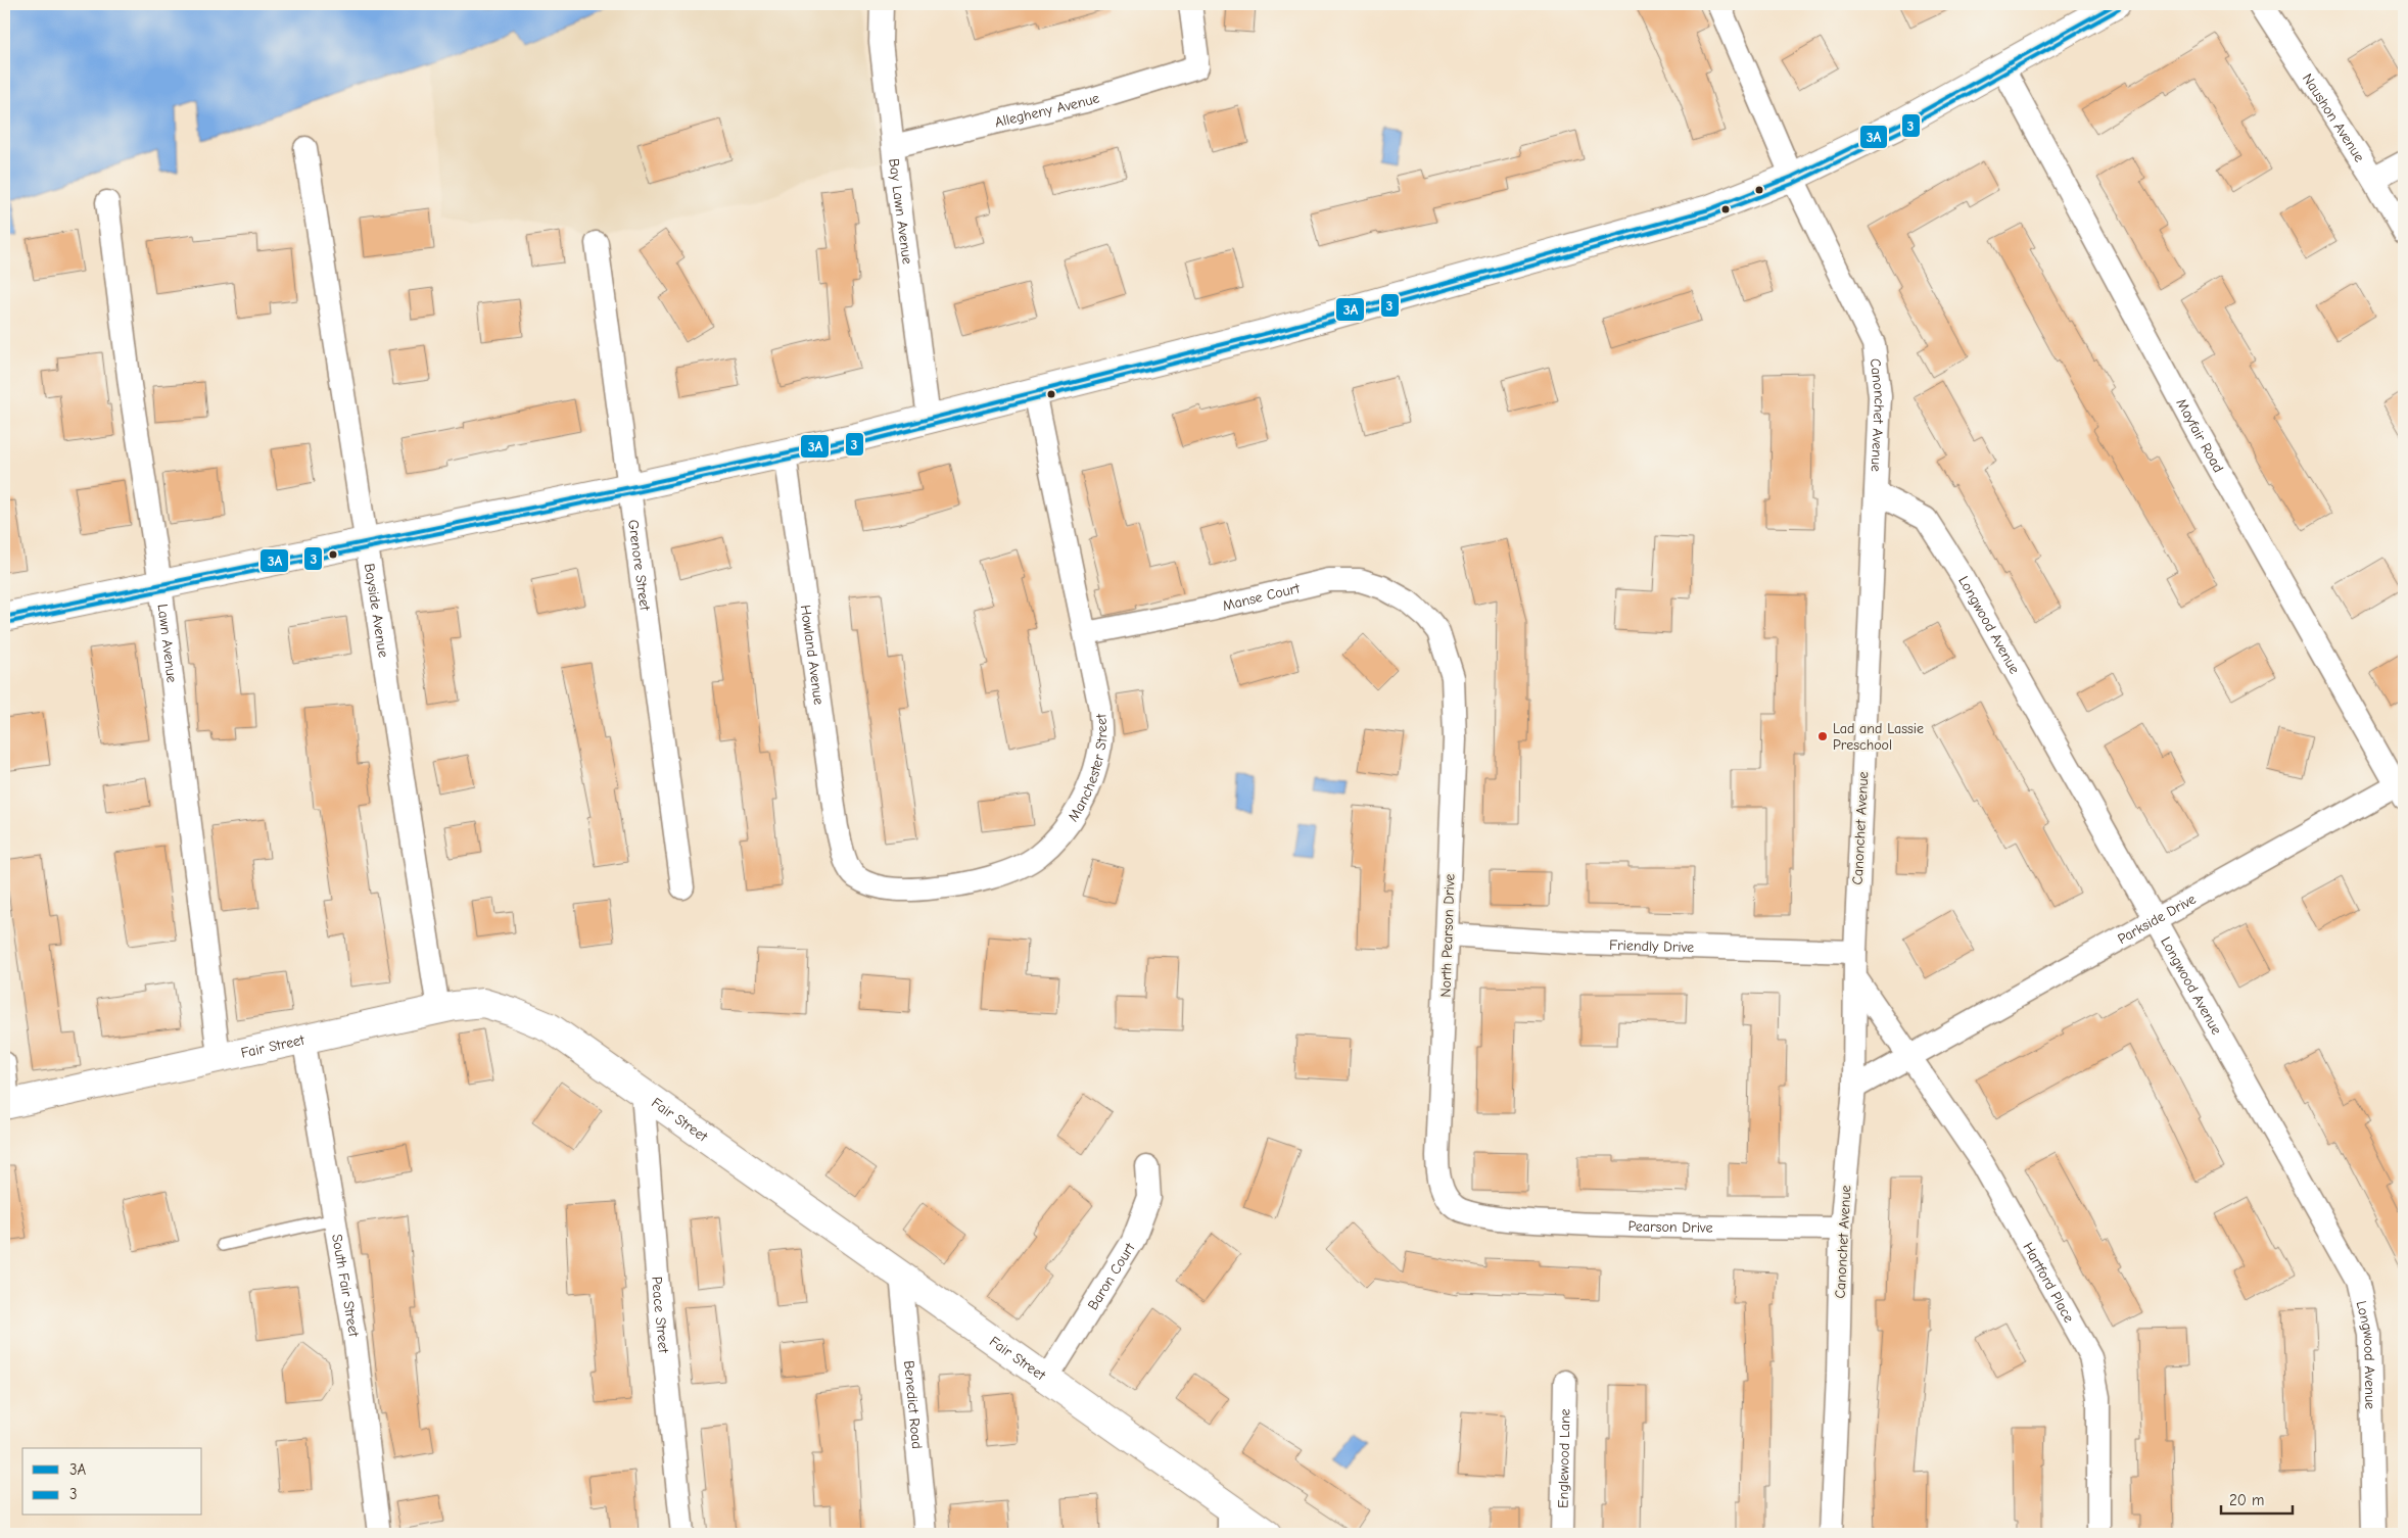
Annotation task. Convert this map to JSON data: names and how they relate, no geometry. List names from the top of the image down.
{
  "streets": {
    "street": [
      "Allegheny Avenue",
      "Naushon Avenue",
      "Bay Lawn Avenue",
      "Canonchet Avenue",
      "Mayfair Road",
      "Grenore Street",
      "Manse Court",
      "Bayside Avenue",
      "Longwood Avenue",
      "Lawn Avenue",
      "Howland Avenue",
      "Manchester Street",
      "Parkside Drive",
      "North Pearson Drive",
      "Friendly Drive",
      "Fair Street",
      "Pearson Drive",
      "Baron Court",
      "Hartford Place",
      "South Fair Street",
      "Peace Street",
      "Benedict Road",
      "Englewood Lane"
    ]
  },
  "crossings": [
    ["Allegheny Avenue", "Bay Lawn Avenue"],
    ["Canonchet Avenue", "Longwood Avenue"],
    ["Canonchet Avenue", "Friendly Drive"],
    ["Canonchet Avenue", "Pearson Drive"],
    ["Canonchet Avenue", "Hartford Place"],
    ["Mayfair Road", "Parkside Drive"],
    ["Manse Court", "Manchester Street"],
    ["Manse Court", "North Pearson Drive"],
    ["Bayside Avenue", "Fair Street"],
    ["Longwood Avenue", "Parkside Drive"],
    ["Lawn Avenue", "Fair Street"],
    ["Howland Avenue", "Manchester Street"],
    ["Parkside Drive", "Hartford Place"],
    ["North Pearson Drive", "Friendly Drive"],
    ["North Pearson Drive", "Pearson Drive"],
    ["Fair Street", "Baron Court"],
    ["Fair Street", "South Fair Street"],
    ["Fair Street", "Peace Street"],
    ["Fair Street", "Benedict Road"]
  ],
  "places": ["Lad and Lassie Preschool"],
  "lines": ["transit line 3A", "transit line 3"],
  "legend": ["3A", "3"],
  "scale_bar": "20 m"
}
